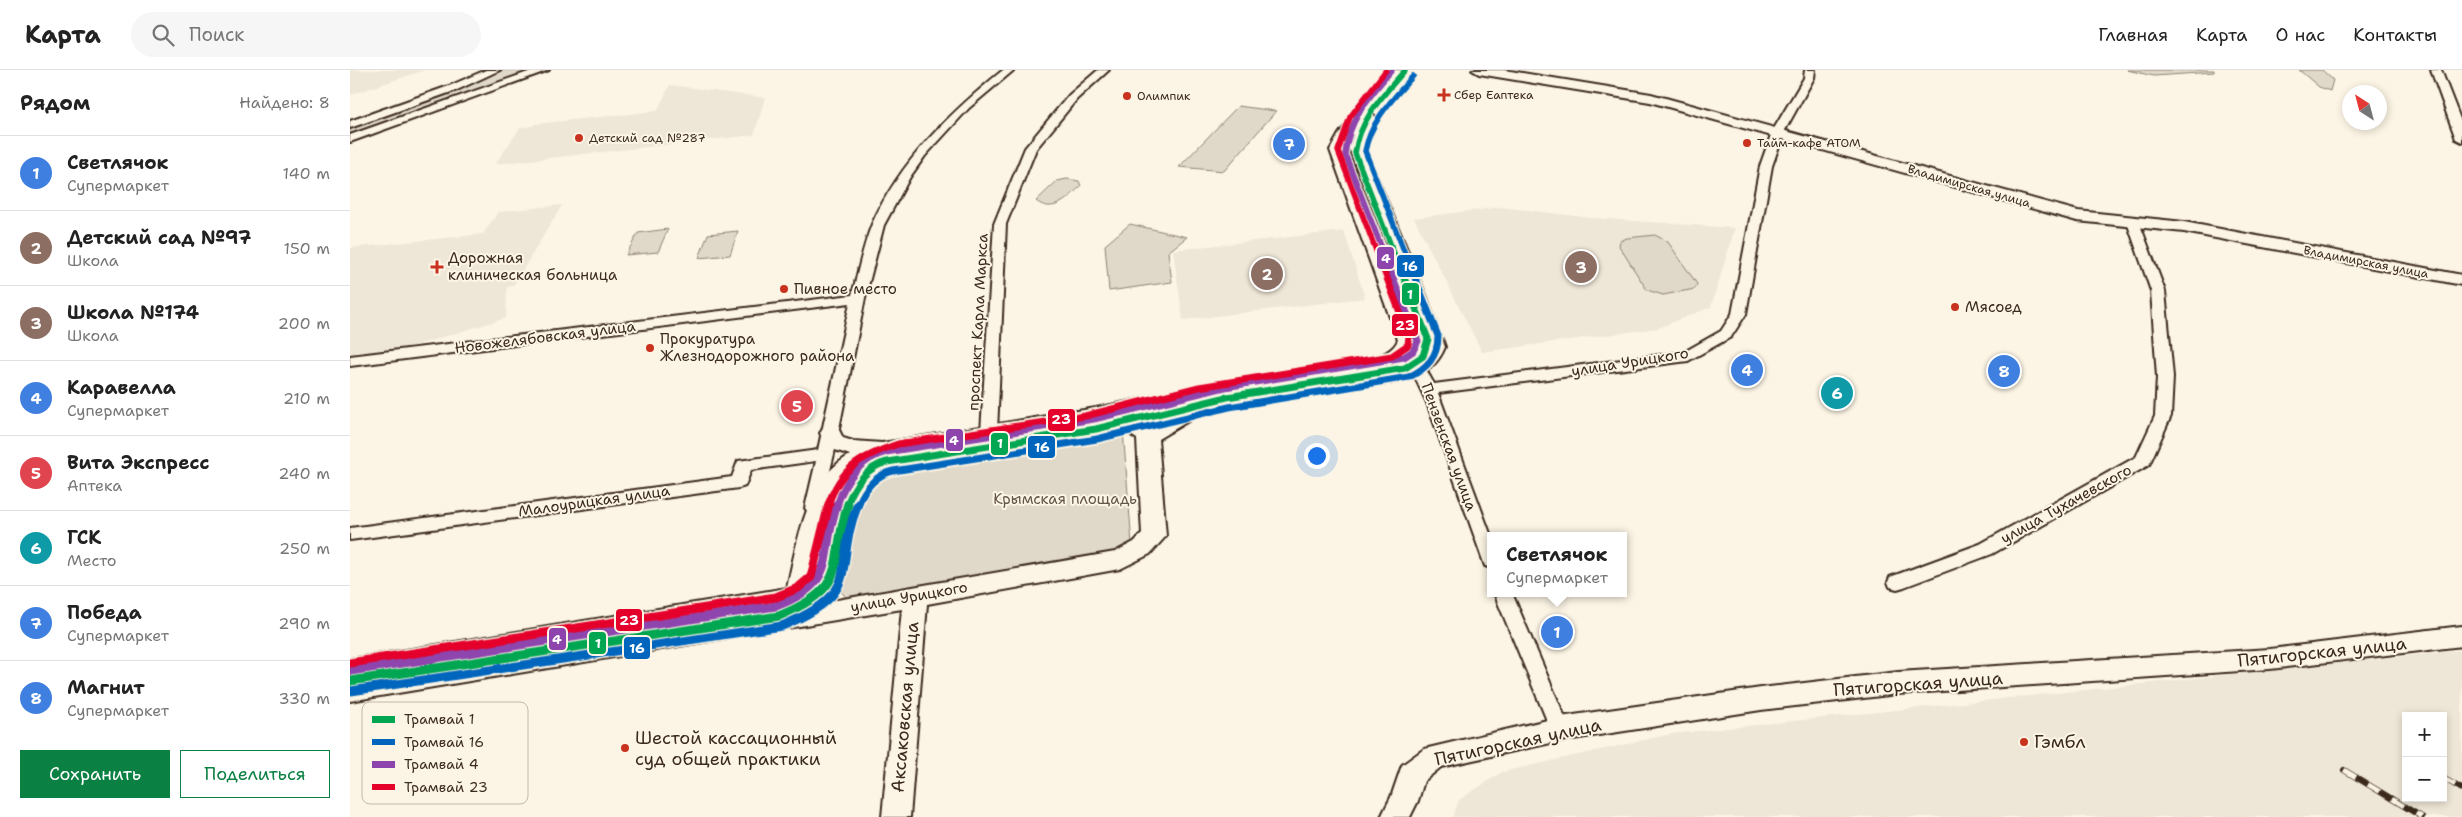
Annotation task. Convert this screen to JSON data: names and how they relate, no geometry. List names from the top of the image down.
{
  "streets": {
    "main road": [
      "Владимирская улица",
      "улица Урицкого",
      "Пензенская улица",
      "Пятигорская улица",
      "Аксаковская улица"
    ],
    "street": [
      "проспект Карла Маркса",
      "Новожелябовская улица",
      "Малоурицкая улица",
      "улица Тухачевского"
    ]
  },
  "crossings": [
    ["Владимирская улица", "улица Урицкого"],
    ["Владимирская улица", "улица Тухачевского"],
    ["улица Урицкого", "Пензенская улица"],
    ["улица Урицкого", "Аксаковская улица"]
  ],
  "parks": ["Крымская площадь"],
  "places": {
    "health": ["Сбер Еаптека", "Дорожная клиническая больница"],
    "other": [
      "Олимпик",
      "Детский сад №287",
      "Тайм-кафе АТОМ",
      "Пивное место",
      "Мясоед",
      "Прокуратура Жлезнодорожного района",
      "Гэмбл",
      "Шестой кассационный суд общей практики"
    ]
  },
  "lines": [
    "tram line 1",
    "tram line 4",
    "tram line 23",
    "tram line 16"
  ],
  "legend": [
    "Трамвай 1",
    "Трамвай 16",
    "Трамвай 4",
    "Трамвай 23"
  ],
  "north": "top left",
  "page": {
    "header": "Карта",
    "search": "Поиск",
    "nav": [
      "Главная",
      "Карта",
      "О нас",
      "Контакты"
    ],
    "heading": ["Рядом", "Найдено: 8"],
    "pins": [
      "7",
      "3",
      "2",
      "4",
      "8",
      "6",
      "5",
      "1"
    ],
    "list": [
      {
        "mark": "1",
        "name": "Светлячок",
        "note": "Супермаркет",
        "value": "140 m"
      },
      {
        "mark": "2",
        "name": "Детский сад №97",
        "note": "Школа",
        "value": "150 m"
      },
      {
        "mark": "3",
        "name": "Школа №174",
        "note": "Школа",
        "value": "200 m"
      },
      {
        "mark": "4",
        "name": "Каравелла",
        "note": "Супермаркет",
        "value": "210 m"
      },
      {
        "mark": "5",
        "name": "Вита Экспресс",
        "note": "Аптека",
        "value": "240 m"
      },
      {
        "mark": "6",
        "name": "ГСК",
        "note": "Место",
        "value": "250 m"
      },
      {
        "mark": "7",
        "name": "Победа",
        "note": "Супермаркет",
        "value": "290 m"
      },
      {
        "mark": "8",
        "name": "Магнит",
        "note": "Супермаркет",
        "value": "330 m"
      }
    ],
    "popup": ["Светлячок", "Супермаркет"],
    "map_buttons": ["+", "−"],
    "buttons": ["Сохранить", "Поделиться"]
  }
}
